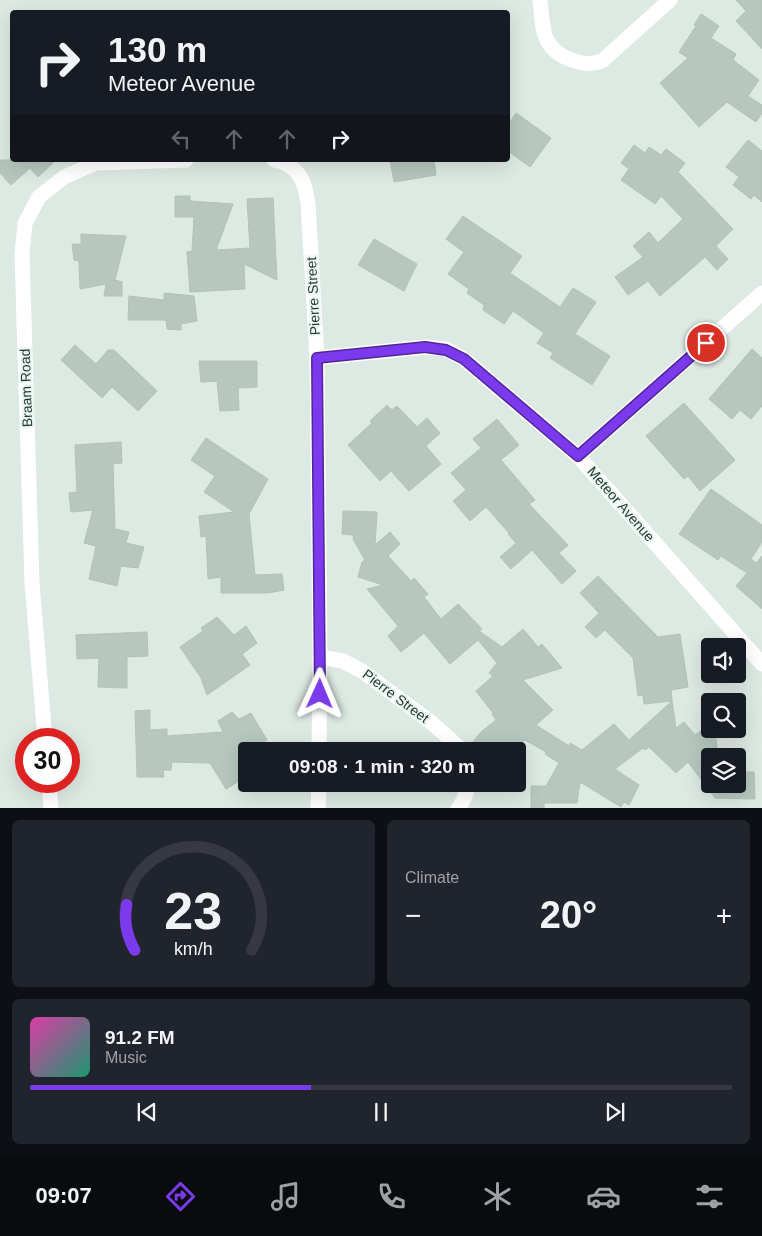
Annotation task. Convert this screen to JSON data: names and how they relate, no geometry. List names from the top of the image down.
{
  "streets": {
    "street": ["Pierre Street", "Braam Road", "Meteor Avenue"]
  },
  "crossings": [
    ["Pierre Street", "Meteor Avenue"]
  ],
  "page": {
    "turn": ["130 m", "Meteor Avenue"],
    "limit": "30",
    "trip": "09:08 · 1 min · 320 m",
    "tile": "Climate",
    "heat": ["−", "20°", "+"],
    "song": ["91.2 FM", "Music"],
    "tabs": "09:07",
    "gauge": ["23", "km/h"]
  }
}
